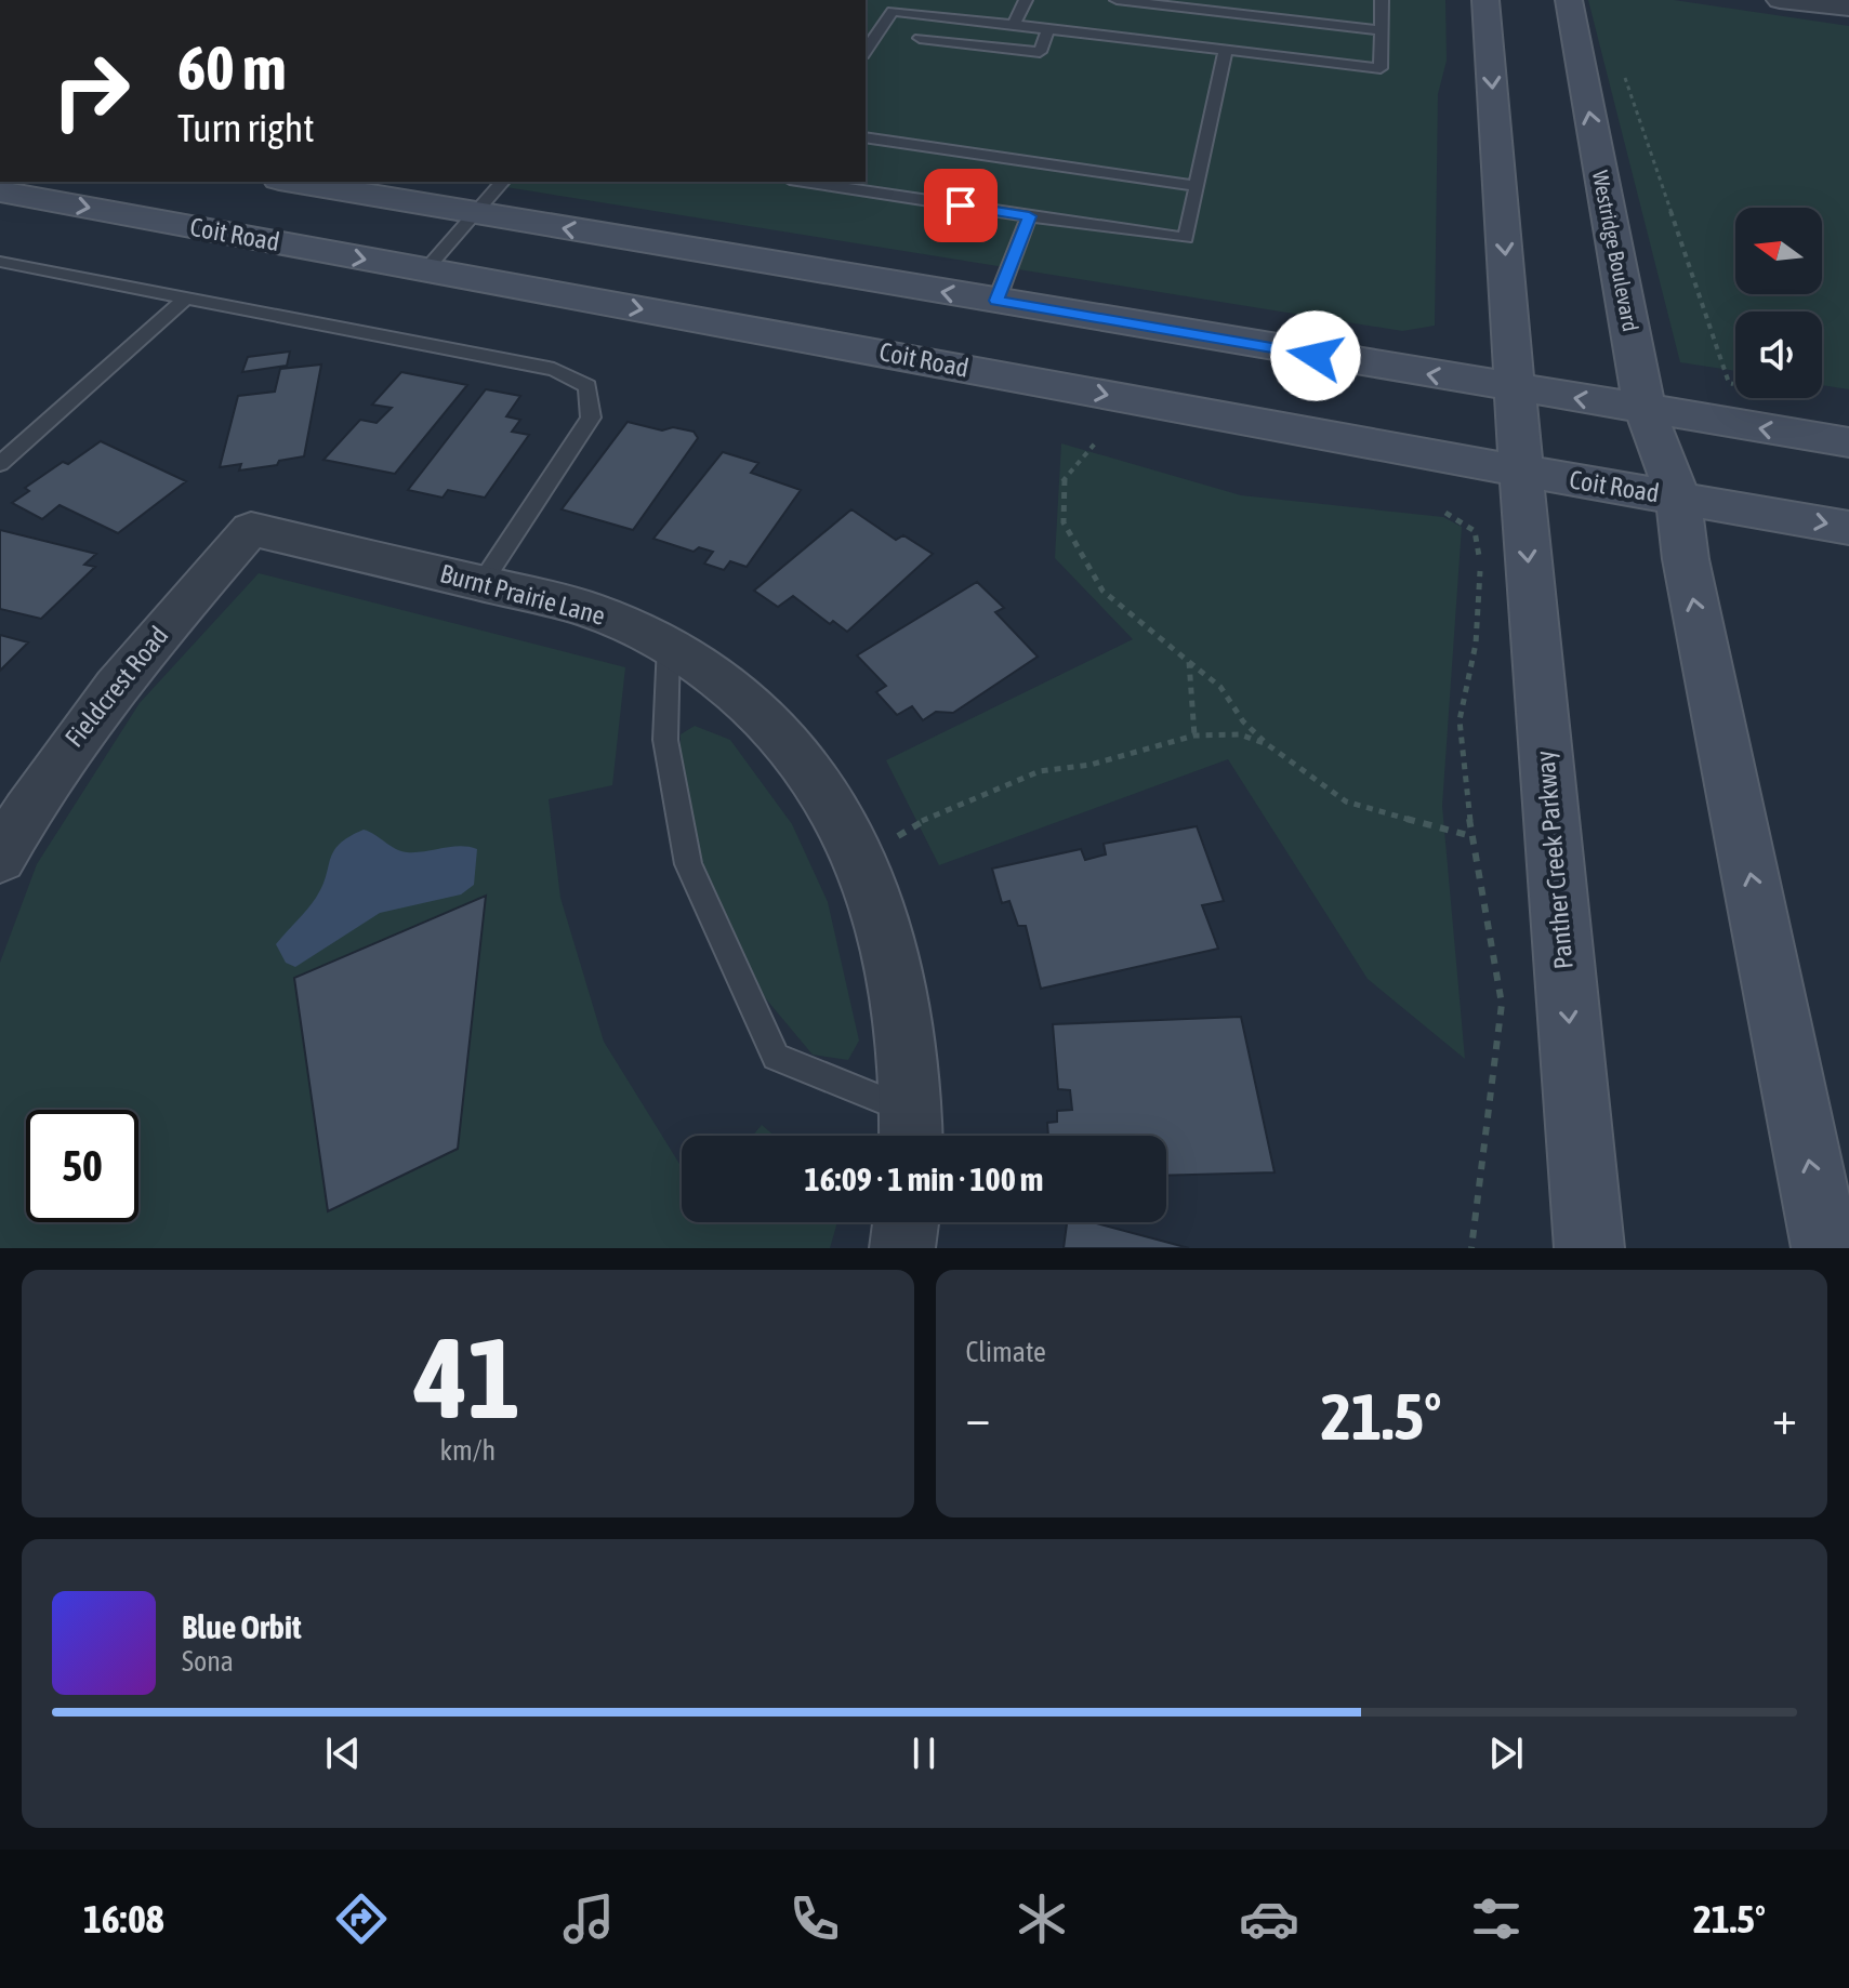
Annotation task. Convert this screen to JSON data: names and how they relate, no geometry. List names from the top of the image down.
{
  "streets": {
    "main road": ["Coit Road", "Westridge Boulevard", "Panther Creek Parkway"],
    "street": ["Burnt Prairie Lane", "Fieldcrest Road"]
  },
  "crossings": [
    ["Coit Road", "Westridge Boulevard"],
    ["Coit Road", "Panther Creek Parkway"],
    ["Burnt Prairie Lane", "Fieldcrest Road"]
  ],
  "north": "left",
  "page": {
    "turn": ["60 m", "Turn right"],
    "limit": "50",
    "trip": "16:09 · 1 min · 100 m",
    "tile": [
      ["41", "km/h"],
      "Climate"
    ],
    "heat": ["−", "21.5°", "+"],
    "song": ["Blue Orbit", "Sona"],
    "tabs": ["16:08", "21.5°"]
  }
}
